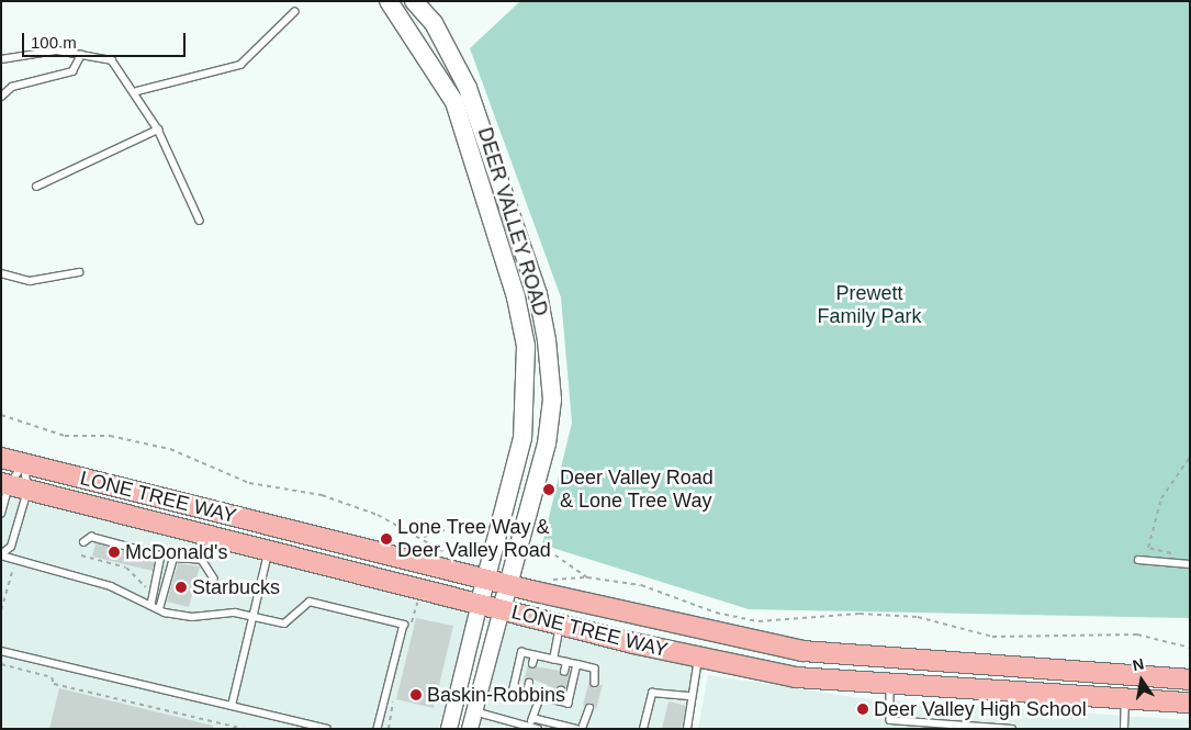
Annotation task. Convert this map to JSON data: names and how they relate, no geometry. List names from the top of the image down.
{
  "streets": {
    "main road": ["DEER VALLEY ROAD", "LONE TREE WAY"]
  },
  "crossings": [
    ["DEER VALLEY ROAD", "LONE TREE WAY"]
  ],
  "parks": ["Prewett Family Park"],
  "places": [
    "Deer Valley Road & Lone Tree Way",
    "Lone Tree Way & Deer Valley Road",
    "McDonald's",
    "Starbucks",
    "Baskin-Robbins",
    "Deer Valley High School"
  ],
  "scale_bar": "100 m",
  "north": "top"
}
